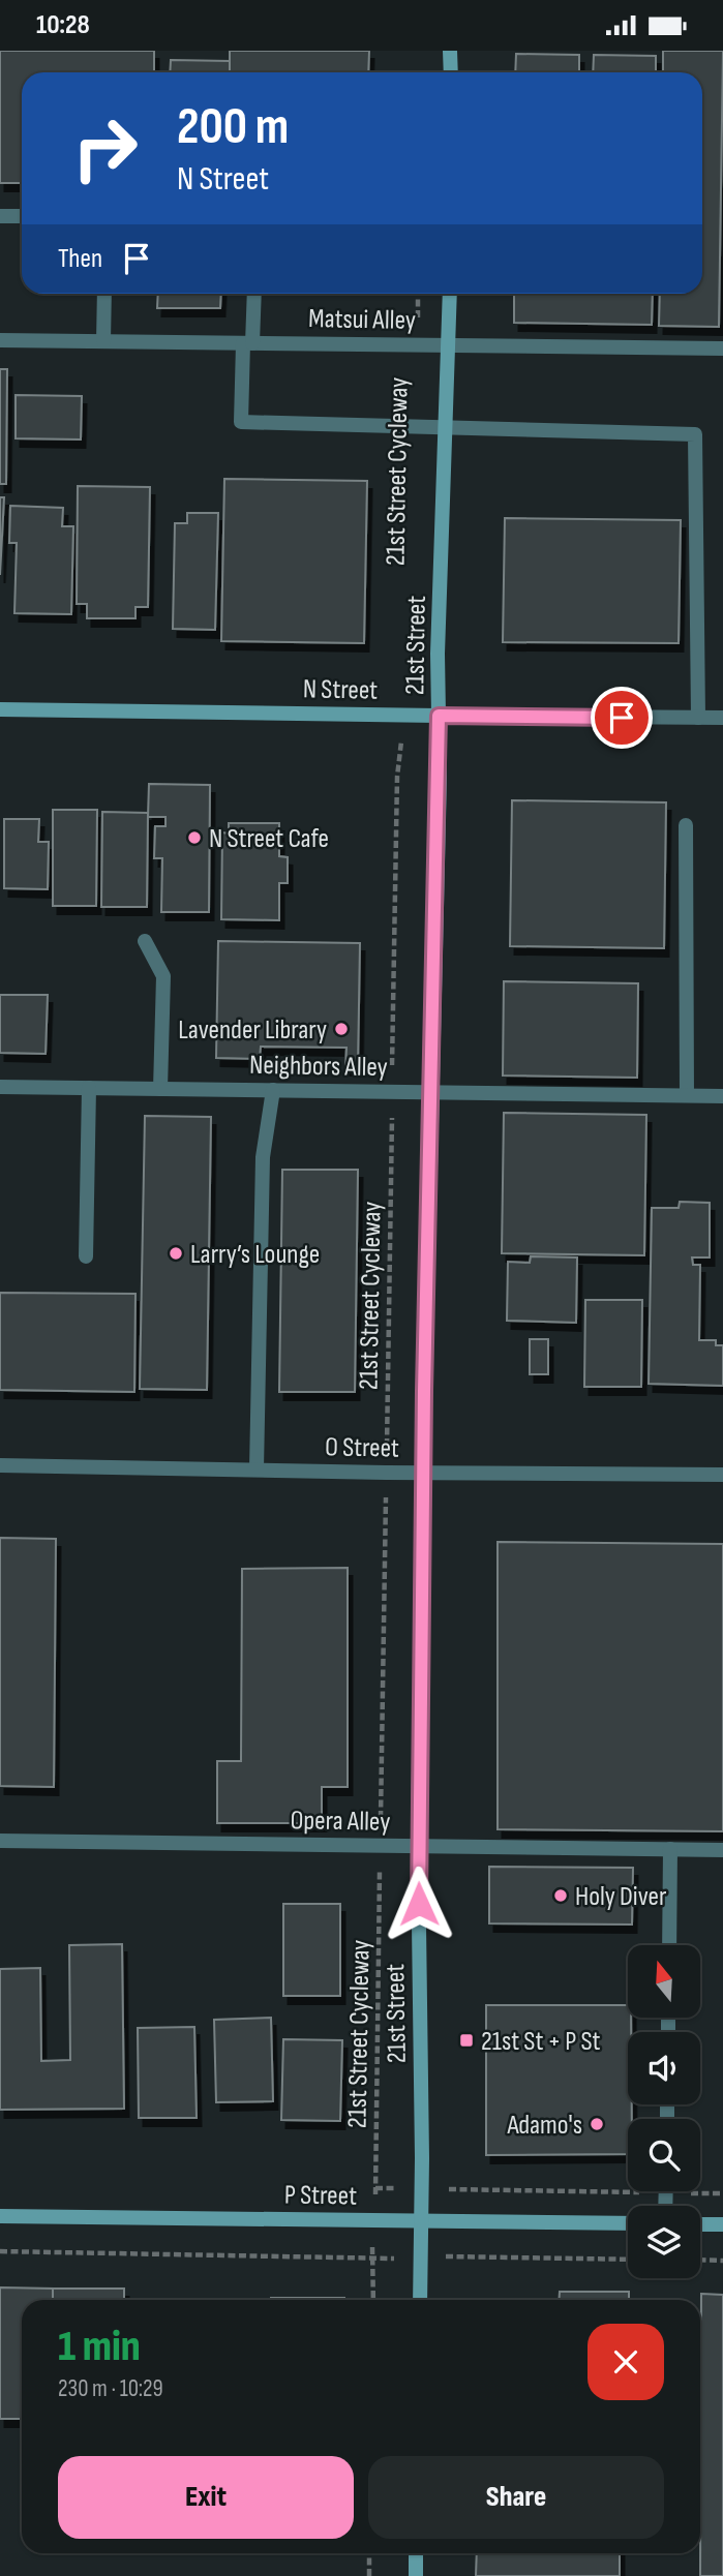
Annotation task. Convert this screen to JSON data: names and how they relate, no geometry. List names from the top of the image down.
{
  "streets": {
    "main road": ["21st Street", "N Street", "P Street"],
    "street": [
      "Matsui Alley",
      "Neighbors Alley",
      "O Street",
      "Opera Alley"
    ],
    "path": ["21st Street Cycleway"]
  },
  "crossings": [
    ["Matsui Alley", "21st Street Cycleway"],
    ["Matsui Alley", "21st Street"],
    ["21st Street Cycleway", "N Street"],
    ["21st Street Cycleway", "Neighbors Alley"],
    ["21st Street Cycleway", "O Street"],
    ["21st Street Cycleway", "Opera Alley"],
    ["21st Street Cycleway", "P Street"],
    ["21st Street", "N Street"],
    ["21st Street", "Neighbors Alley"],
    ["21st Street", "O Street"],
    ["21st Street", "Opera Alley"],
    ["21st Street", "P Street"]
  ],
  "places": {
    "other": [
      "N Street Cafe",
      "Lavender Library",
      "Larry’s Lounge",
      "Holy Diver",
      "Adamo's"
    ],
    "transit": ["21st St + P St"]
  },
  "north": "top",
  "page": {
    "status": "10:28",
    "turn": ["200 m", "N Street"],
    "then": "Then",
    "heading": ["1 min", "230 m · 10:29"],
    "buttons": ["Exit", "Share"]
  }
}
